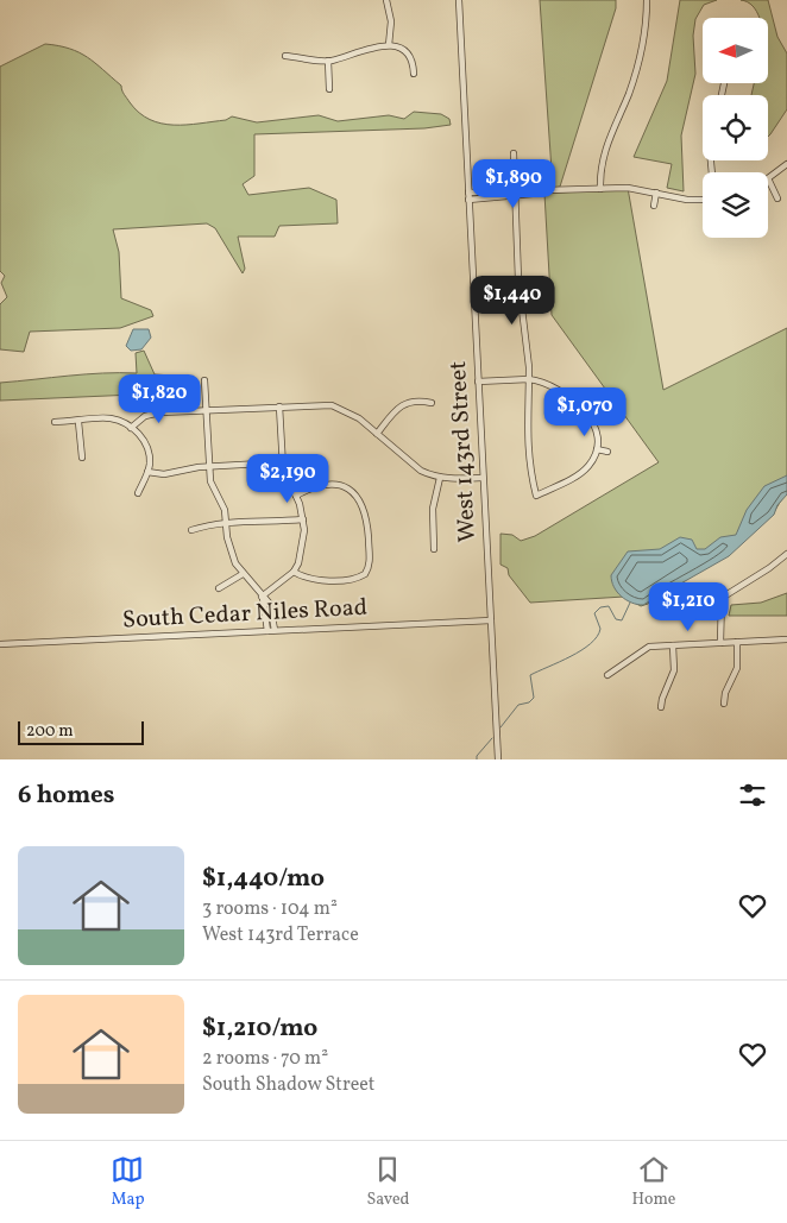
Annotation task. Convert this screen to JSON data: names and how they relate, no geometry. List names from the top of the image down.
{
  "streets": {
    "street": ["West 143rd Street", "South Cedar Niles Road"]
  },
  "crossings": [
    ["West 143rd Street", "South Cedar Niles Road"]
  ],
  "scale_bar": "200 m",
  "north": "left",
  "page": {
    "price": [
      "$1,890",
      "$1,440",
      "$1,820",
      "$1,070",
      "$2,190",
      "$1,210"
    ],
    "scale": "200 m",
    "heading": "6 homes",
    "list": [
      {
        "name": "$1,440/mo",
        "note": "3 rooms · 104 m² · West 143rd Terrace"
      },
      {
        "name": "$1,210/mo",
        "note": "2 rooms · 70 m² · South Shadow Street"
      }
    ],
    "tabs": ["Map", "Saved", "Home"]
  }
}
